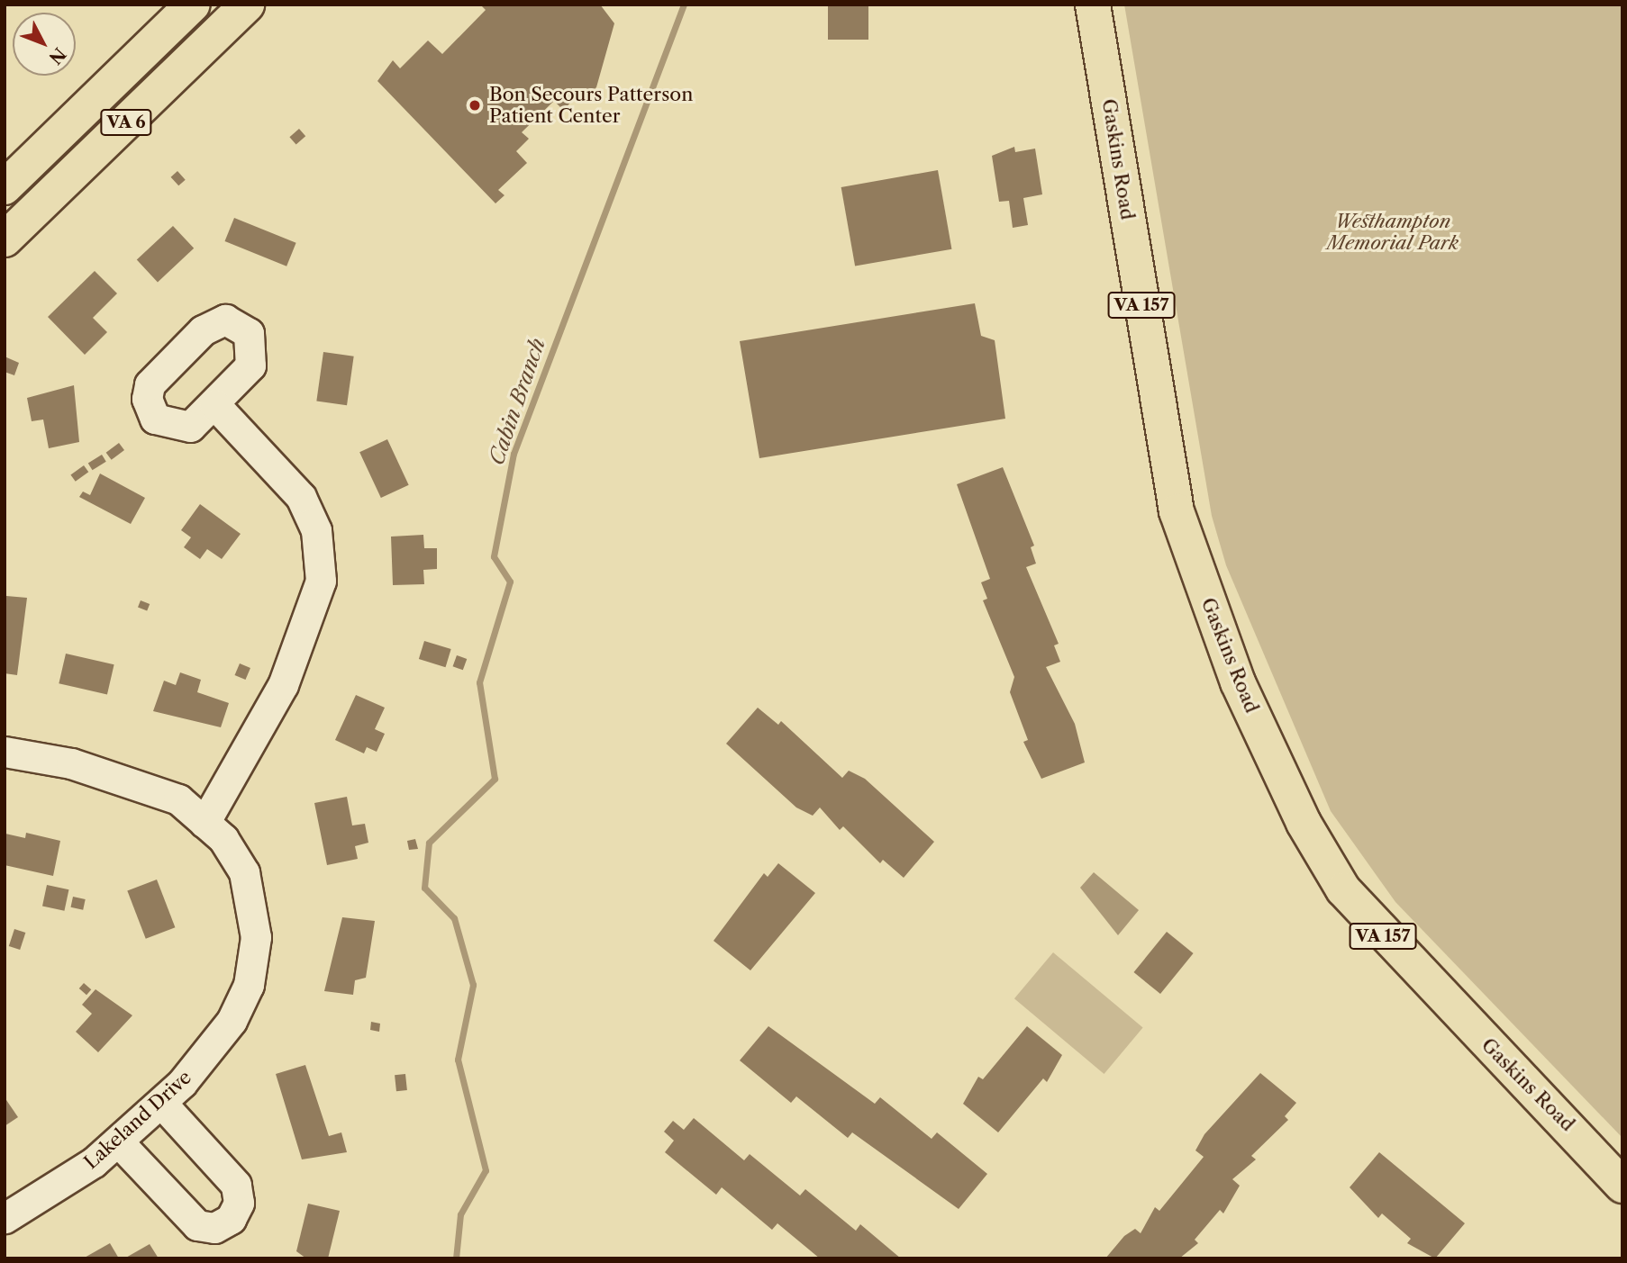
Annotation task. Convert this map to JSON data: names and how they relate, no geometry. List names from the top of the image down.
{
  "streets": {
    "main road": ["VA 6", "Gaskins Road", "VA 157"],
    "street": ["Lakeland Drive"]
  },
  "water": ["Cabin Branch"],
  "parks": ["Westhampton Memorial Park"],
  "places": ["Bon Secours Patterson Patient Center"],
  "north": "bottom right"
}
